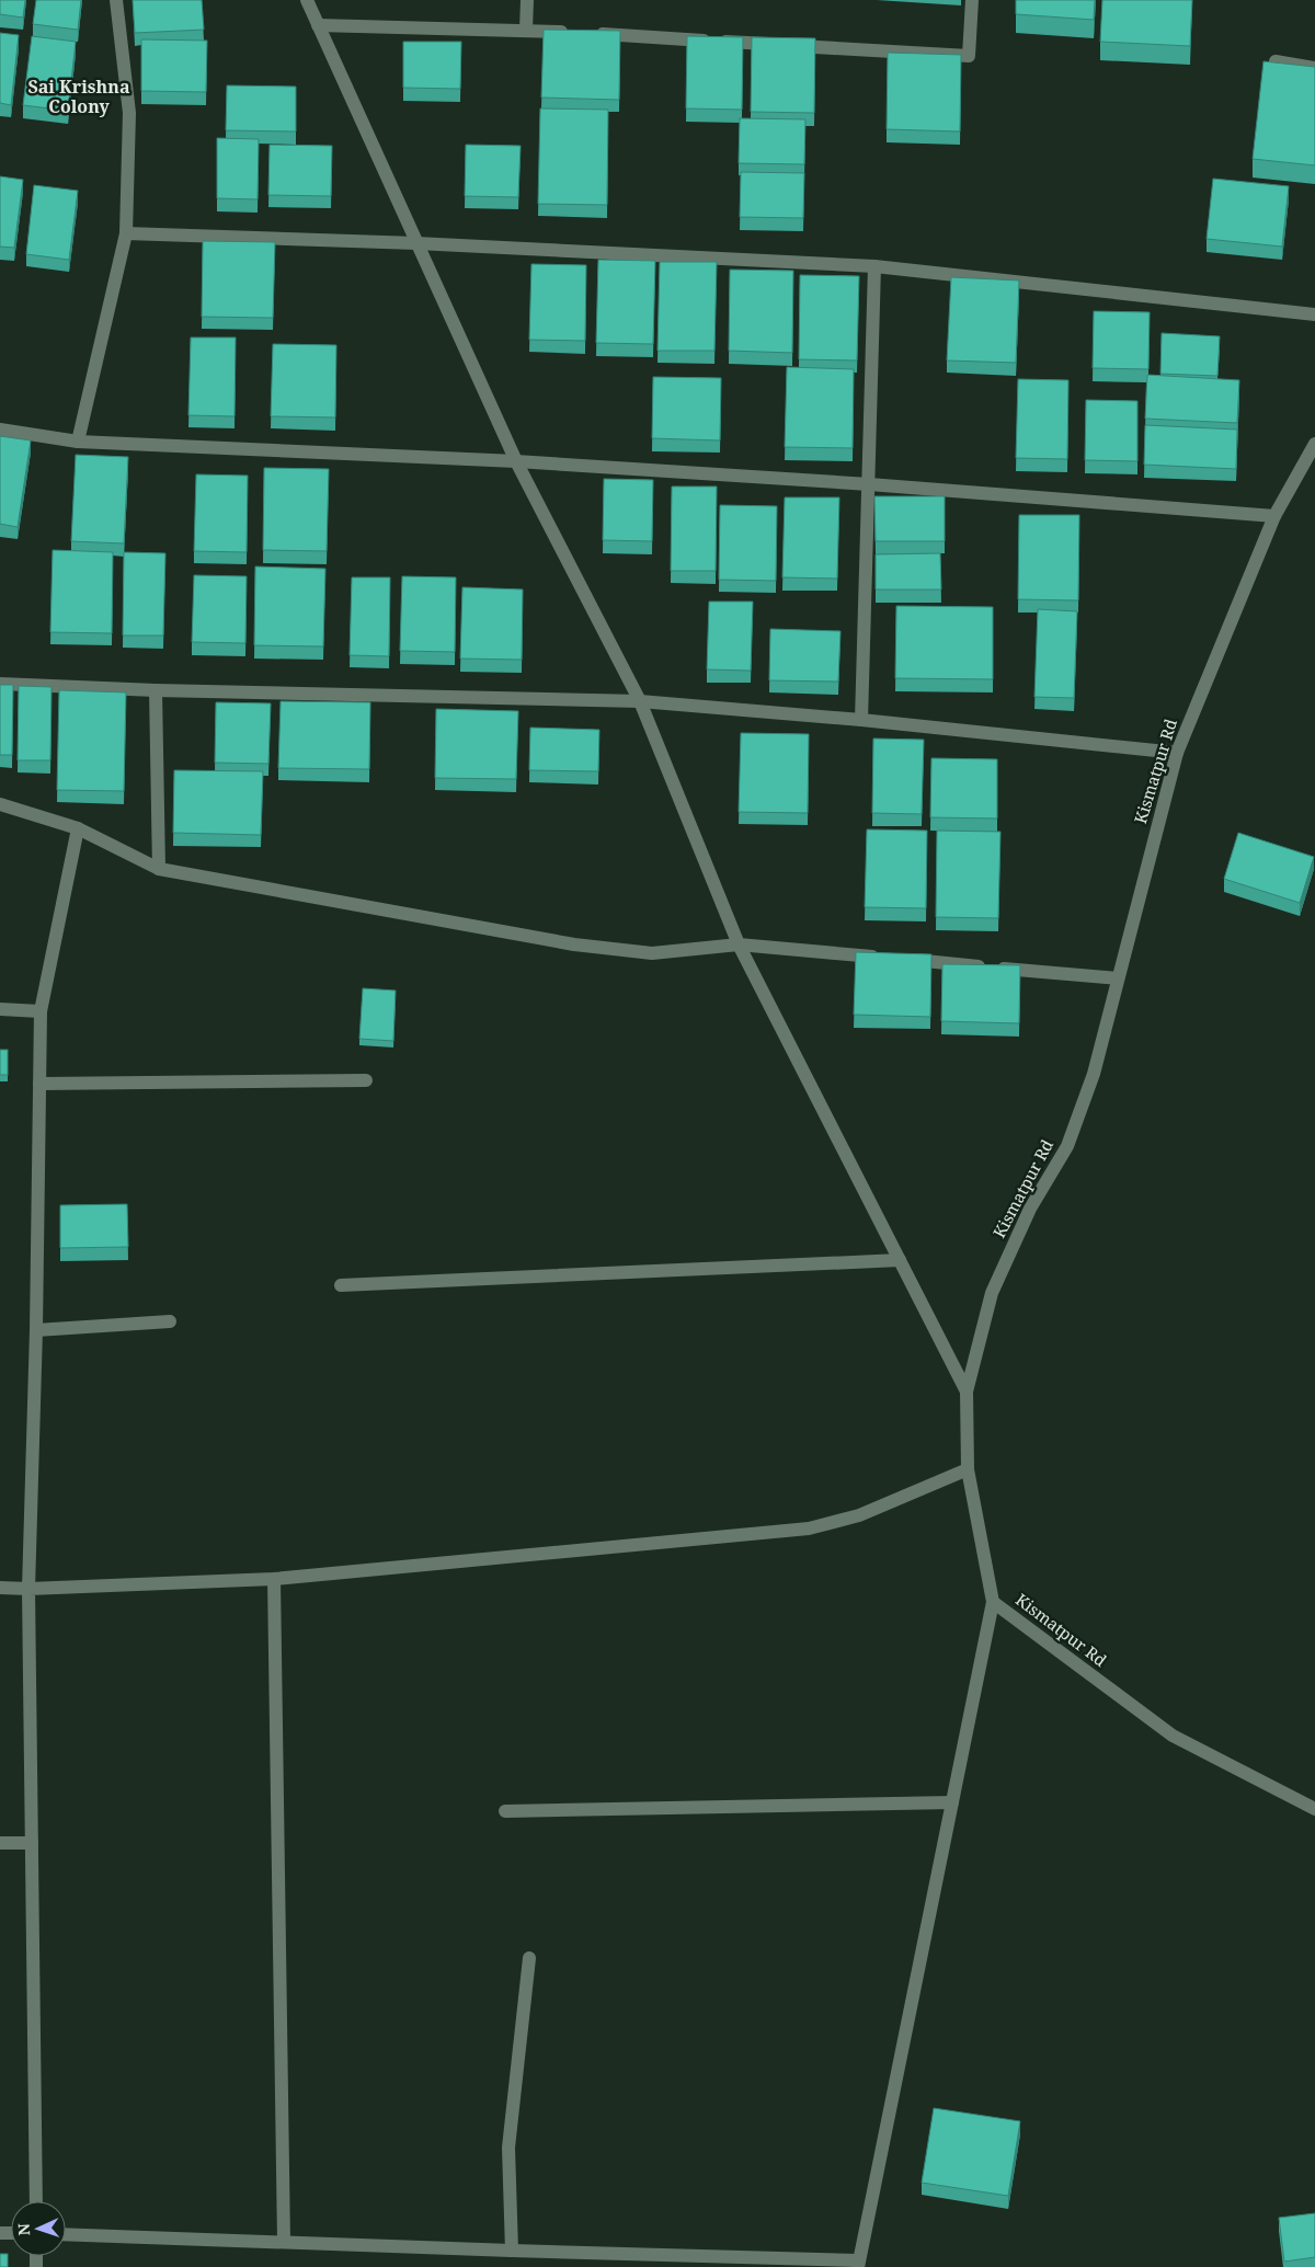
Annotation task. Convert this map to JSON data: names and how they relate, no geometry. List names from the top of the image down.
{
  "streets": {
    "street": ["Kismatpur Rd"]
  },
  "districts": ["Sai Krishna Colony"],
  "north": "left"
}
